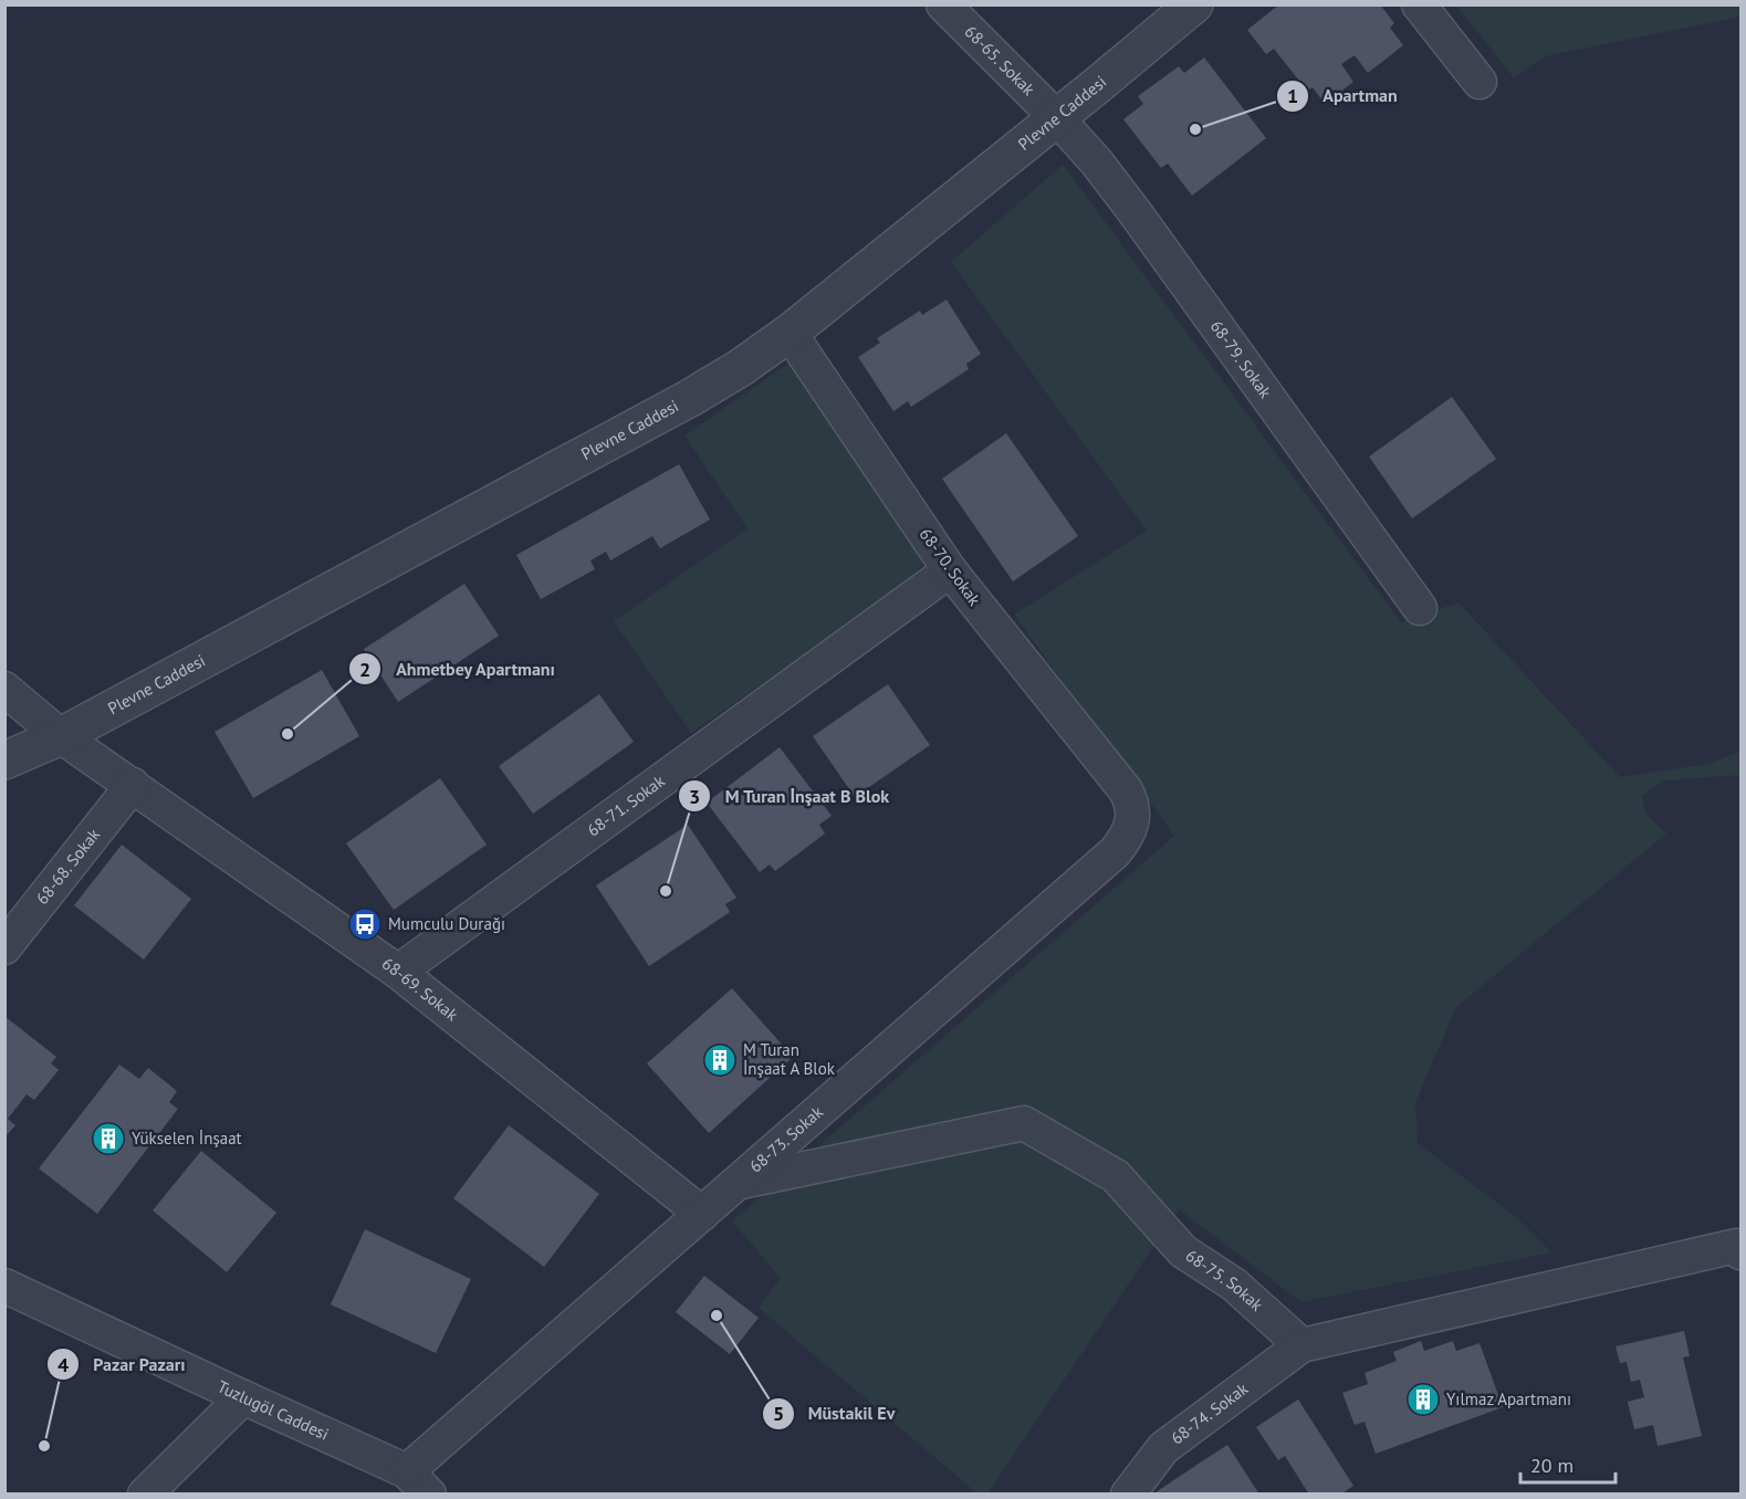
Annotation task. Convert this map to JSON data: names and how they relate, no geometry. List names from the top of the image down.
{
  "streets": {
    "street": [
      "68-65. Sokak",
      "Plevne Caddesi",
      "68-79. Sokak",
      "68-70. Sokak",
      "68-71. Sokak",
      "68-68. Sokak",
      "68-69. Sokak",
      "68-73. Sokak",
      "68-75. Sokak",
      "Tuzlugöl Caddesi",
      "68-74. Sokak"
    ]
  },
  "crossings": [
    ["68-65. Sokak", "Plevne Caddesi"],
    ["68-65. Sokak", "68-79. Sokak"],
    ["Plevne Caddesi", "68-79. Sokak"],
    ["Plevne Caddesi", "68-70. Sokak"],
    ["Plevne Caddesi", "68-69. Sokak"],
    ["68-70. Sokak", "68-71. Sokak"],
    ["68-70. Sokak", "68-73. Sokak"],
    ["68-71. Sokak", "68-69. Sokak"],
    ["68-68. Sokak", "68-69. Sokak"],
    ["68-69. Sokak", "68-73. Sokak"],
    ["68-73. Sokak", "68-75. Sokak"],
    ["68-73. Sokak", "Tuzlugöl Caddesi"],
    ["68-75. Sokak", "68-74. Sokak"]
  ],
  "places": {
    "other": [
      "Apartman",
      "Ahmetbey Apartmanı",
      "M Turan İnşaat B Blok",
      "Müstakil Ev",
      "Pazar Pazarı"
    ],
    "bus stop": ["Mumculu Durağı"],
    "building": ["M Turan İnşaat A Blok", "Yükselen İnşaat", "Yılmaz Apartmanı"]
  },
  "scale_bar": "20 m"
}
